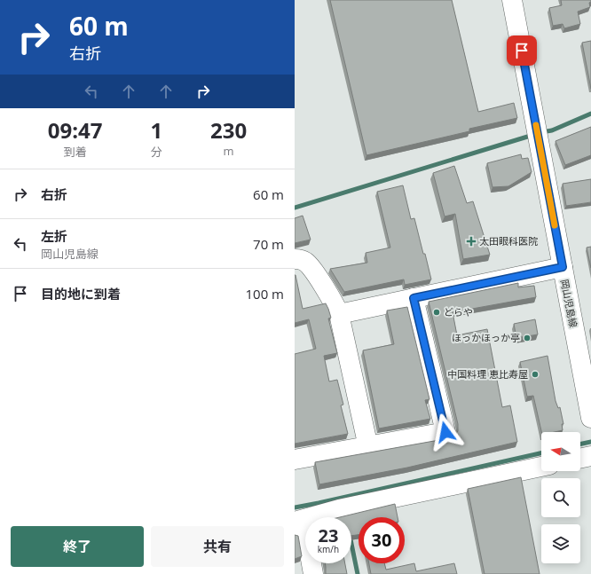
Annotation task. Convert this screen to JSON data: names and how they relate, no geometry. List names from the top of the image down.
{
  "streets": {
    "street": ["岡山児島線"]
  },
  "places": {
    "health": ["太田眼科医院"],
    "other": ["どらや", "ほっかほっか亭", "中国料理 恵比寿屋"]
  },
  "north": "left",
  "page": {
    "turn": ["60 m", "右折"],
    "eta": [
      "09:47",
      "到着",
      "1",
      "分",
      "230",
      "m"
    ],
    "list": [
      {
        "name": "右折",
        "value": "60 m"
      },
      {
        "name": "左折",
        "note": "岡山児島線",
        "value": "70 m"
      },
      {
        "name": "目的地に到着",
        "value": "100 m"
      }
    ],
    "speed": "23 km/h",
    "limit": "30",
    "buttons": ["終了", "共有"]
  }
}
